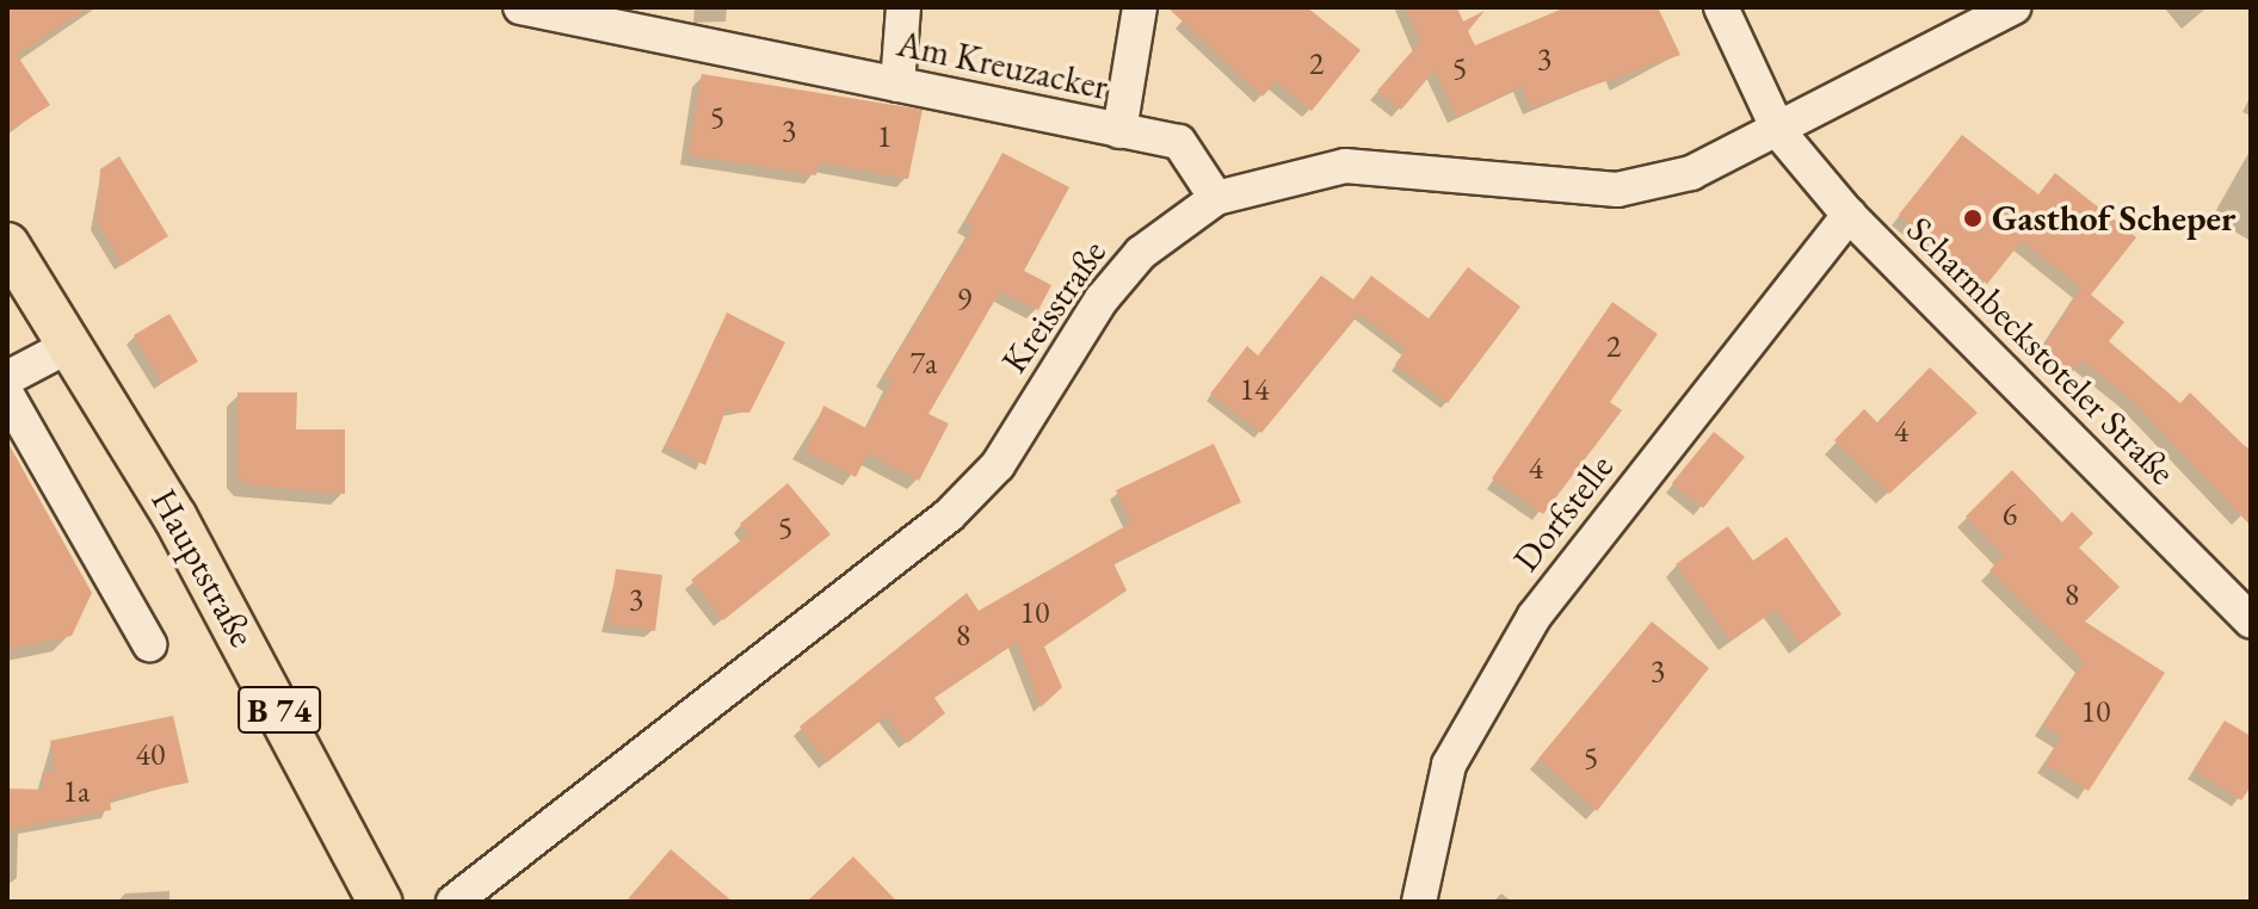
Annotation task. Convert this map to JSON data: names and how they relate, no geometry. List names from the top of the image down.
{
  "streets": {
    "main road": ["Hauptstraße", "B 74"],
    "street": [
      "Am Kreuzacker",
      "Kreisstraße",
      "Scharmbeckstoteler Straße",
      "Dorfstelle"
    ]
  },
  "crossings": [
    ["Am Kreuzacker", "Kreisstraße"],
    ["Kreisstraße", "Scharmbeckstoteler Straße"],
    ["Scharmbeckstoteler Straße", "Dorfstelle"]
  ],
  "places": ["Gasthof Scheper"],
  "house_numbers": [
    "3",
    "2",
    "5",
    "5",
    "3",
    "1",
    "9",
    "2",
    "7a",
    "14",
    "4",
    "4",
    "6",
    "5",
    "8",
    "3",
    "10",
    "8",
    "3",
    "10",
    "40",
    "5",
    "1a"
  ]
}
